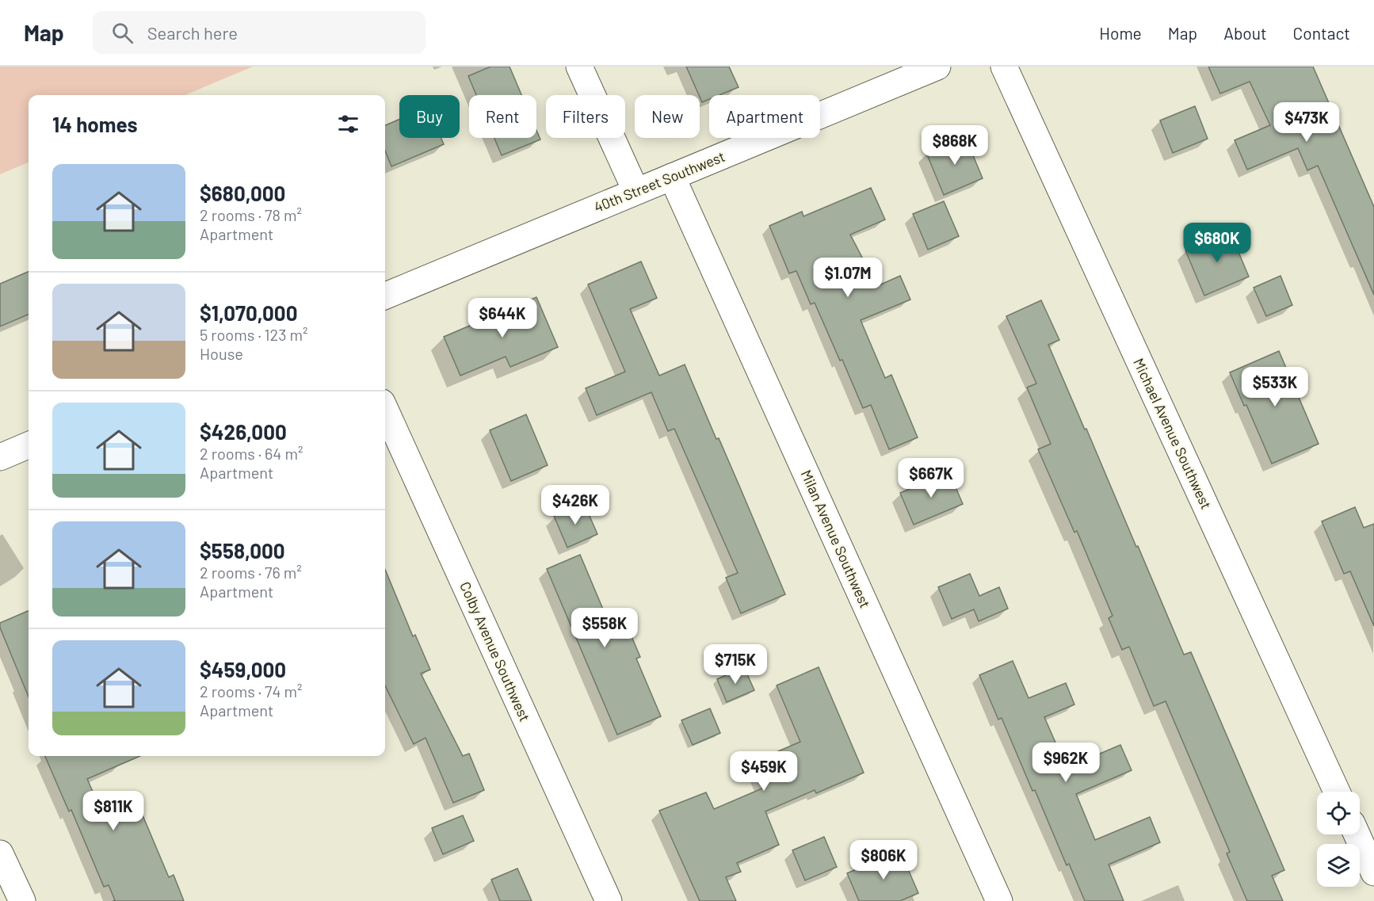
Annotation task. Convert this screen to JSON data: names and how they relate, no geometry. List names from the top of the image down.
{
  "streets": {
    "street": [
      "40th Street Southwest",
      "Michael Avenue Southwest",
      "Milan Avenue Southwest",
      "Colby Avenue Southwest"
    ]
  },
  "crossings": [
    ["40th Street Southwest", "Milan Avenue Southwest"]
  ],
  "page": {
    "header": "Map",
    "search": "Search here",
    "nav": [
      "Home",
      "Map",
      "About",
      "Contact"
    ],
    "chip": [
      "Buy",
      "Rent",
      "Filters",
      "New",
      "Apartment"
    ],
    "heading": "14 homes",
    "price": [
      "$473K",
      "$868K",
      "$680K",
      "$1.07M",
      "$644K",
      "$533K",
      "$667K",
      "$426K",
      "$558K",
      "$715K",
      "$962K",
      "$459K",
      "$811K",
      "$806K"
    ],
    "list": [
      {
        "name": "$680,000",
        "note": "2 rooms · 78 m² · Apartment"
      },
      {
        "name": "$1,070,000",
        "note": "5 rooms · 123 m² · House"
      },
      {
        "name": "$426,000",
        "note": "2 rooms · 64 m² · Apartment"
      },
      {
        "name": "$558,000",
        "note": "2 rooms · 76 m² · Apartment"
      },
      {
        "name": "$459,000",
        "note": "2 rooms · 74 m² · Apartment"
      }
    ]
  }
}
